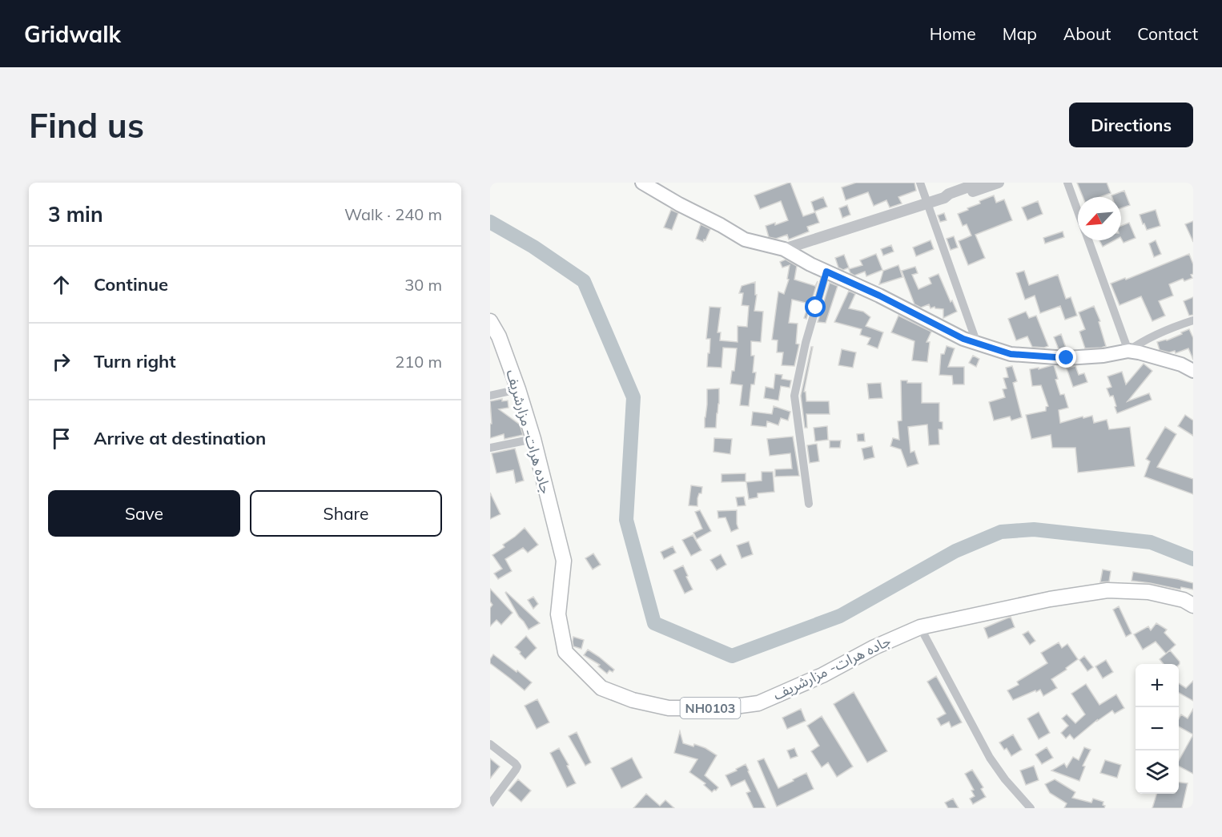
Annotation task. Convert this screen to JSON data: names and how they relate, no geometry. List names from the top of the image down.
{
  "streets": {
    "highway": ["جاده هرات- مزارشریف", "NH0103"]
  },
  "north": "bottom left",
  "page": {
    "header": "Gridwalk",
    "nav": [
      "Home",
      "Map",
      "About",
      "Contact"
    ],
    "buttons": [
      "Directions",
      ["Save", "Share"]
    ],
    "title": "Find us",
    "heading": ["3 min", "Walk · 240 m"],
    "list": [
      ["Continue", "30 m"],
      ["Turn right", "210 m"],
      "Arrive at destination"
    ],
    "map_buttons": ["+", "−"]
  }
}
